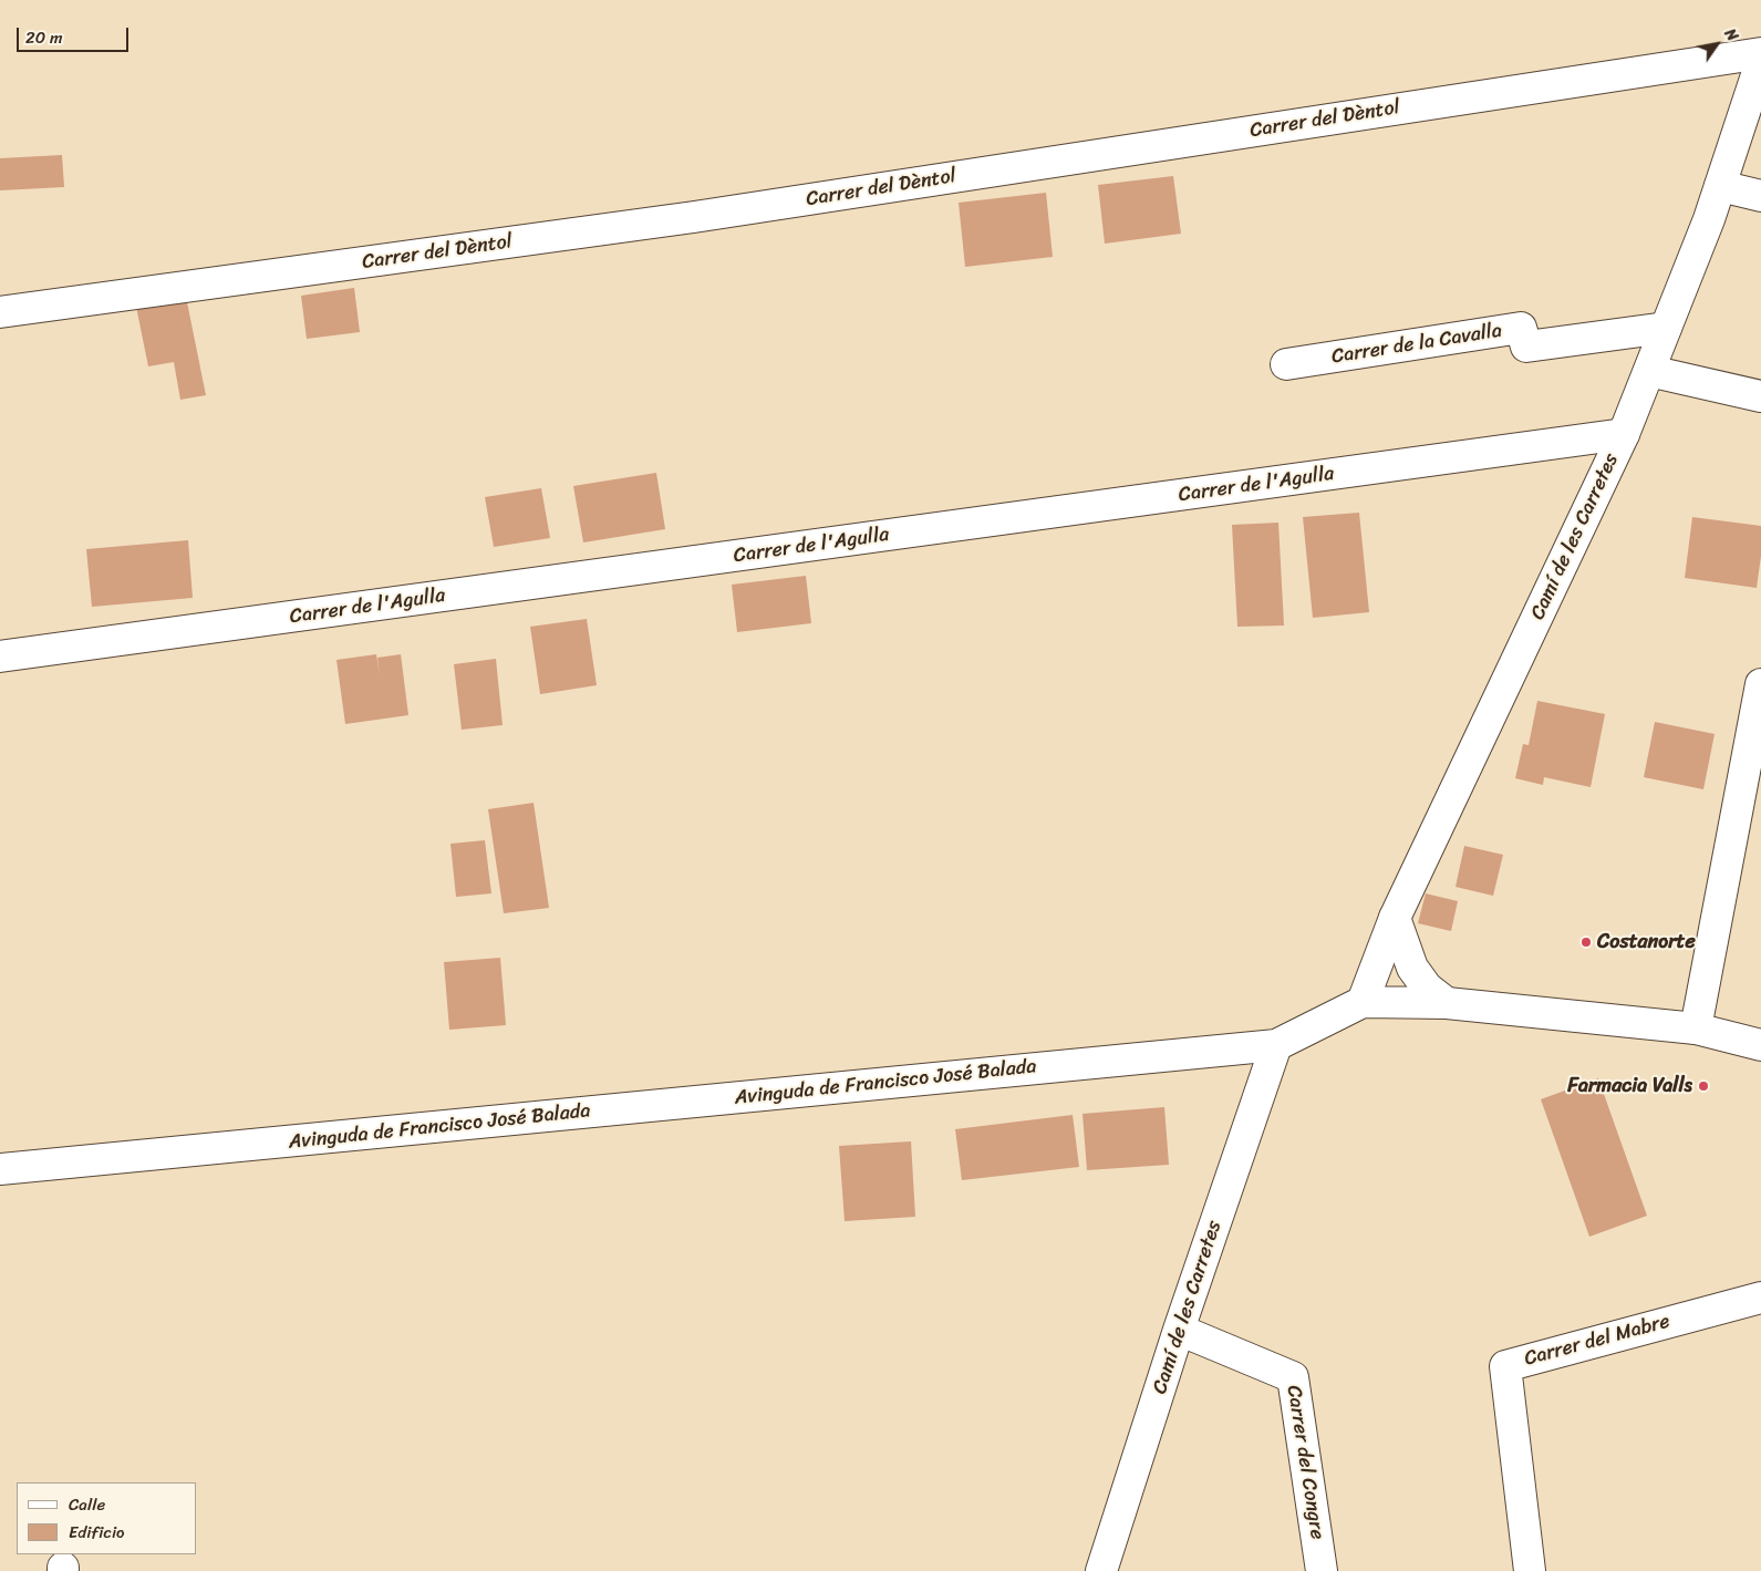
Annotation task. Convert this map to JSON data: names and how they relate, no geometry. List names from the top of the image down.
{
  "streets": {
    "street": [
      "Carrer del Dèntol",
      "Carrer de la Cavalla",
      "Carrer de l'Agulla",
      "Camí de les Carretes",
      "Avinguda de Francisco José Balada",
      "Carrer del Mabre",
      "Carrer del Congre"
    ]
  },
  "crossings": [
    ["Carrer de la Cavalla", "Camí de les Carretes"],
    ["Carrer de l'Agulla", "Camí de les Carretes"],
    ["Camí de les Carretes", "Avinguda de Francisco José Balada"],
    ["Camí de les Carretes", "Carrer del Congre"]
  ],
  "places": ["Costanorte", "Farmacia Valls"],
  "legend": ["Calle", "Edificio"],
  "scale_bar": "20 m",
  "north": "top right"
}
